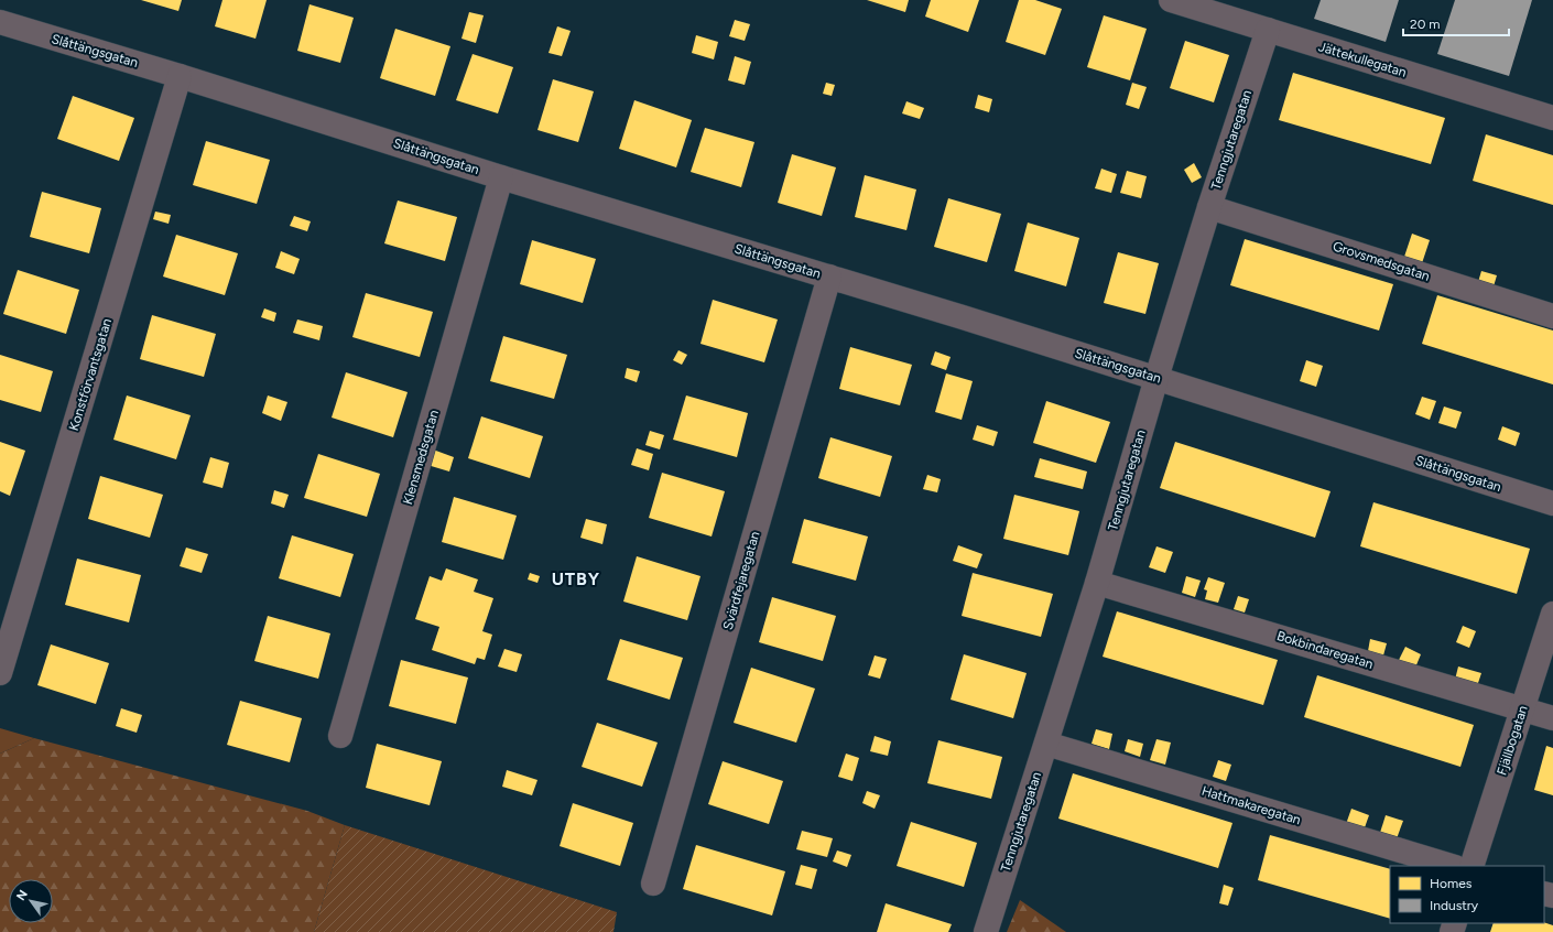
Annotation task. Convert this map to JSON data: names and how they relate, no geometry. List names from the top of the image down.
{
  "streets": {
    "street": [
      "Slåttängsgatan",
      "Jättekullegatan",
      "Tenngjutaregatan",
      "Grovsmedsgatan",
      "Konstförvantsgatan",
      "Klensmedsgatan",
      "Svärdfejaregatan",
      "Bokbindaregatan",
      "Fjällbogatan",
      "Hattmakaregatan"
    ]
  },
  "crossings": [
    ["Slåttängsgatan", "Tenngjutaregatan"],
    ["Slåttängsgatan", "Konstförvantsgatan"],
    ["Slåttängsgatan", "Klensmedsgatan"],
    ["Slåttängsgatan", "Svärdfejaregatan"],
    ["Jättekullegatan", "Tenngjutaregatan"],
    ["Tenngjutaregatan", "Grovsmedsgatan"],
    ["Tenngjutaregatan", "Bokbindaregatan"],
    ["Tenngjutaregatan", "Hattmakaregatan"],
    ["Bokbindaregatan", "Fjällbogatan"]
  ],
  "districts": ["UTBY"],
  "legend": ["Homes", "Industry"],
  "scale_bar": "20 m",
  "north": "top left"
}
